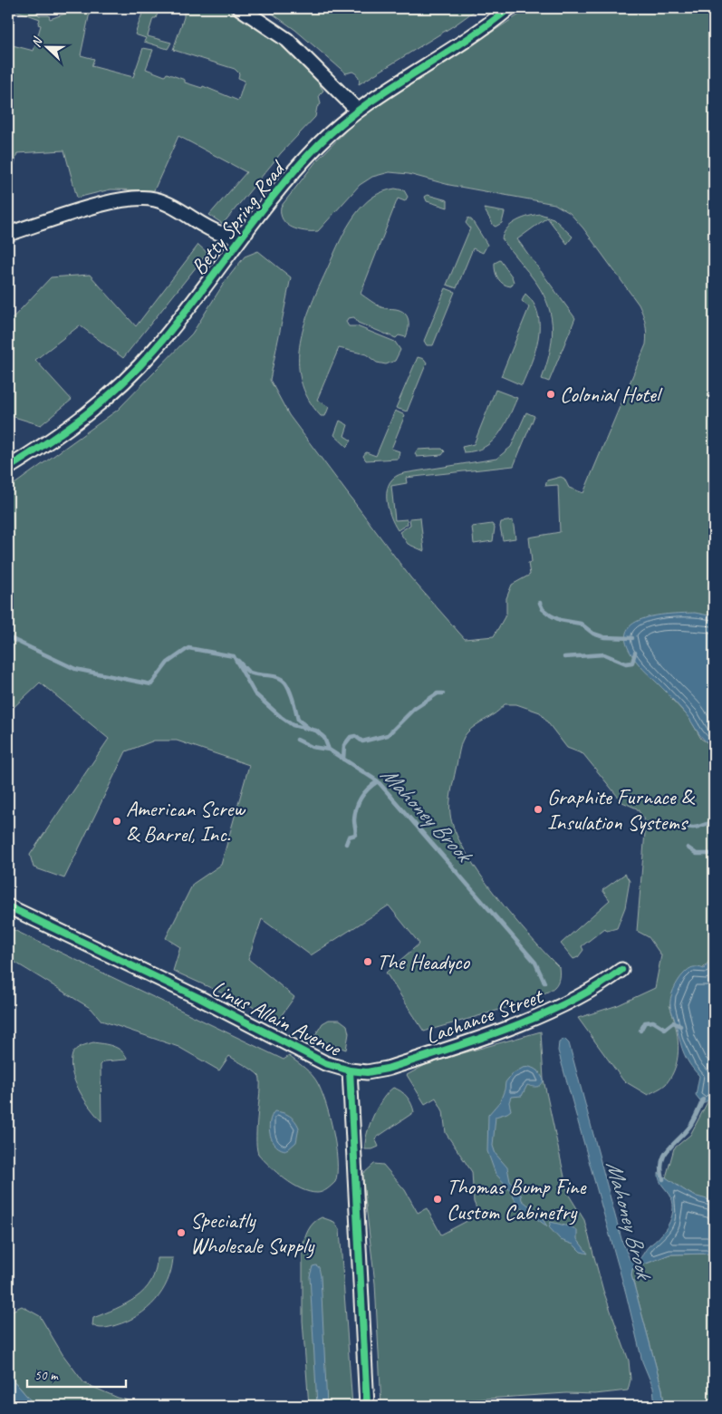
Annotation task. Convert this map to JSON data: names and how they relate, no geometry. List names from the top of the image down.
{
  "streets": {
    "street": ["Betty Spring Road", "Lachance Street", "Linus Allain Avenue"]
  },
  "crossings": [
    ["Lachance Street", "Linus Allain Avenue"]
  ],
  "water": ["Mahoney Brook"],
  "places": [
    "Colonial Hotel",
    "Graphite Furnace & Insulation Systems",
    "American Screw & Barrel, Inc.",
    "The Headyco",
    "Thomas Bump Fine Custom Cabinetry",
    "Speciatly Wholesale Supply"
  ],
  "scale_bar": "50 m",
  "north": "left"
}
